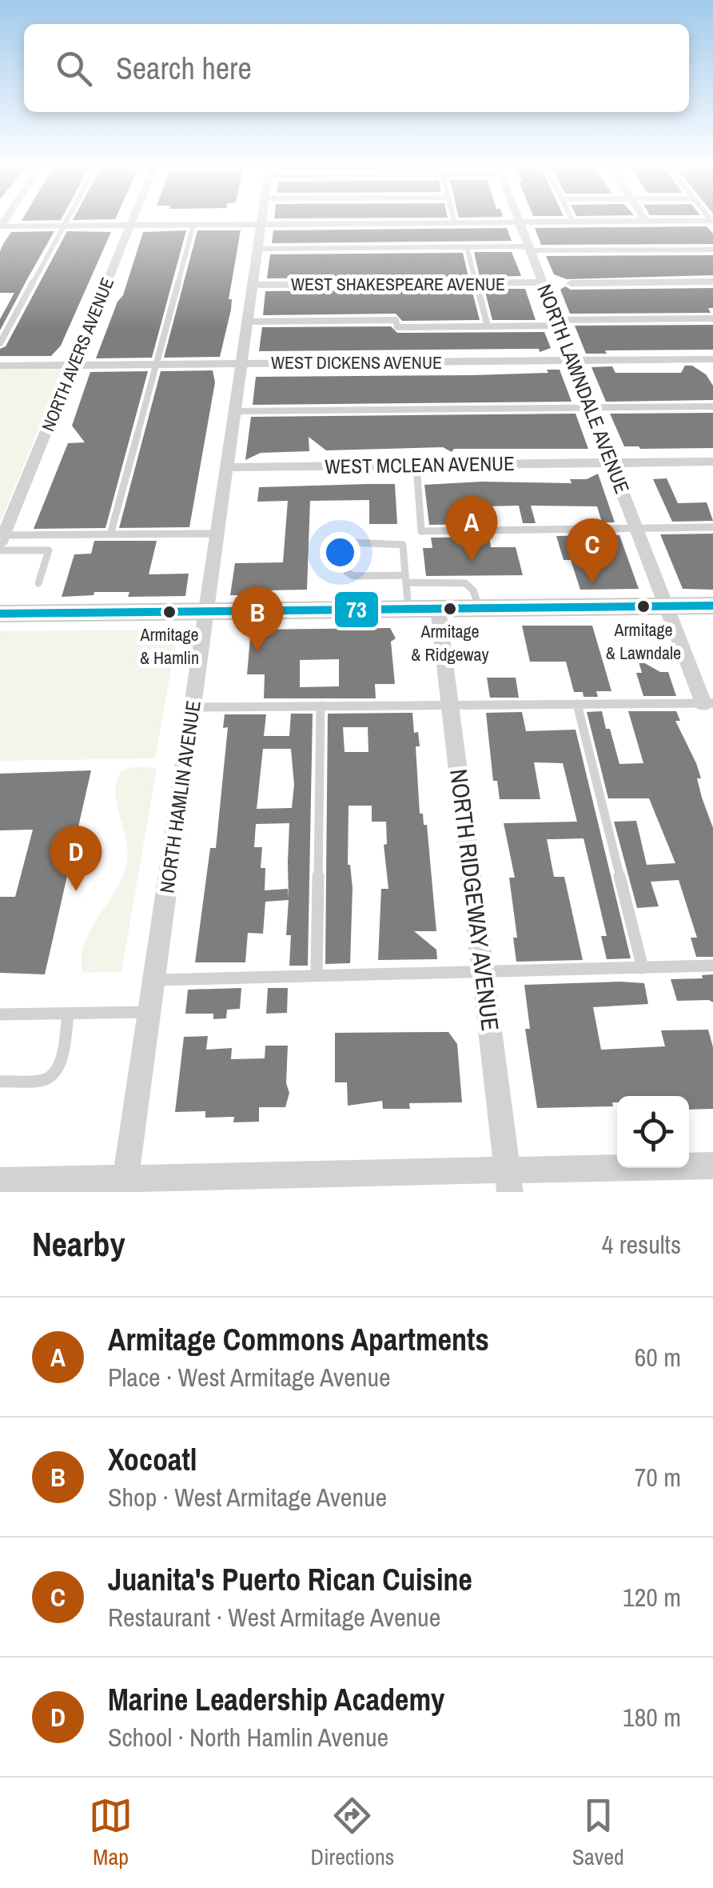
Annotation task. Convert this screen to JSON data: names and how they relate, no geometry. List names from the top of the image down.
{
  "streets": {
    "street": [
      "WEST SHAKESPEARE AVENUE",
      "NORTH AVERS AVENUE",
      "WEST DICKENS AVENUE",
      "NORTH LAWNDALE AVENUE",
      "WEST MCLEAN AVENUE",
      "NORTH HAMLIN AVENUE",
      "NORTH RIDGEWAY AVENUE"
    ]
  },
  "crossings": [
    ["WEST SHAKESPEARE AVENUE", "NORTH LAWNDALE AVENUE"],
    ["WEST SHAKESPEARE AVENUE", "NORTH HAMLIN AVENUE"],
    ["NORTH AVERS AVENUE", "WEST DICKENS AVENUE"],
    ["WEST DICKENS AVENUE", "NORTH LAWNDALE AVENUE"],
    ["WEST DICKENS AVENUE", "NORTH HAMLIN AVENUE"],
    ["NORTH LAWNDALE AVENUE", "WEST MCLEAN AVENUE"],
    ["WEST MCLEAN AVENUE", "NORTH HAMLIN AVENUE"]
  ],
  "places": ["Armitage & Lawndale", "Armitage & Ridgeway", "Armitage & Hamlin"],
  "lines": ["transit line 73"],
  "page": {
    "search": "Search here",
    "pins": [
      "A",
      "C",
      "B",
      "D"
    ],
    "heading": ["Nearby", "4 results"],
    "list": [
      {
        "mark": "A",
        "name": "Armitage Commons Apartments",
        "note": "Place · West Armitage Avenue",
        "value": "60 m"
      },
      {
        "mark": "B",
        "name": "Xocoatl",
        "note": "Shop · West Armitage Avenue",
        "value": "70 m"
      },
      {
        "mark": "C",
        "name": "Juanita's Puerto Rican Cuisine",
        "note": "Restaurant · West Armitage Avenue",
        "value": "120 m"
      },
      {
        "mark": "D",
        "name": "Marine Leadership Academy",
        "note": "School · North Hamlin Avenue",
        "value": "180 m"
      }
    ],
    "nav": ["Map", "Directions", "Saved"]
  }
}
